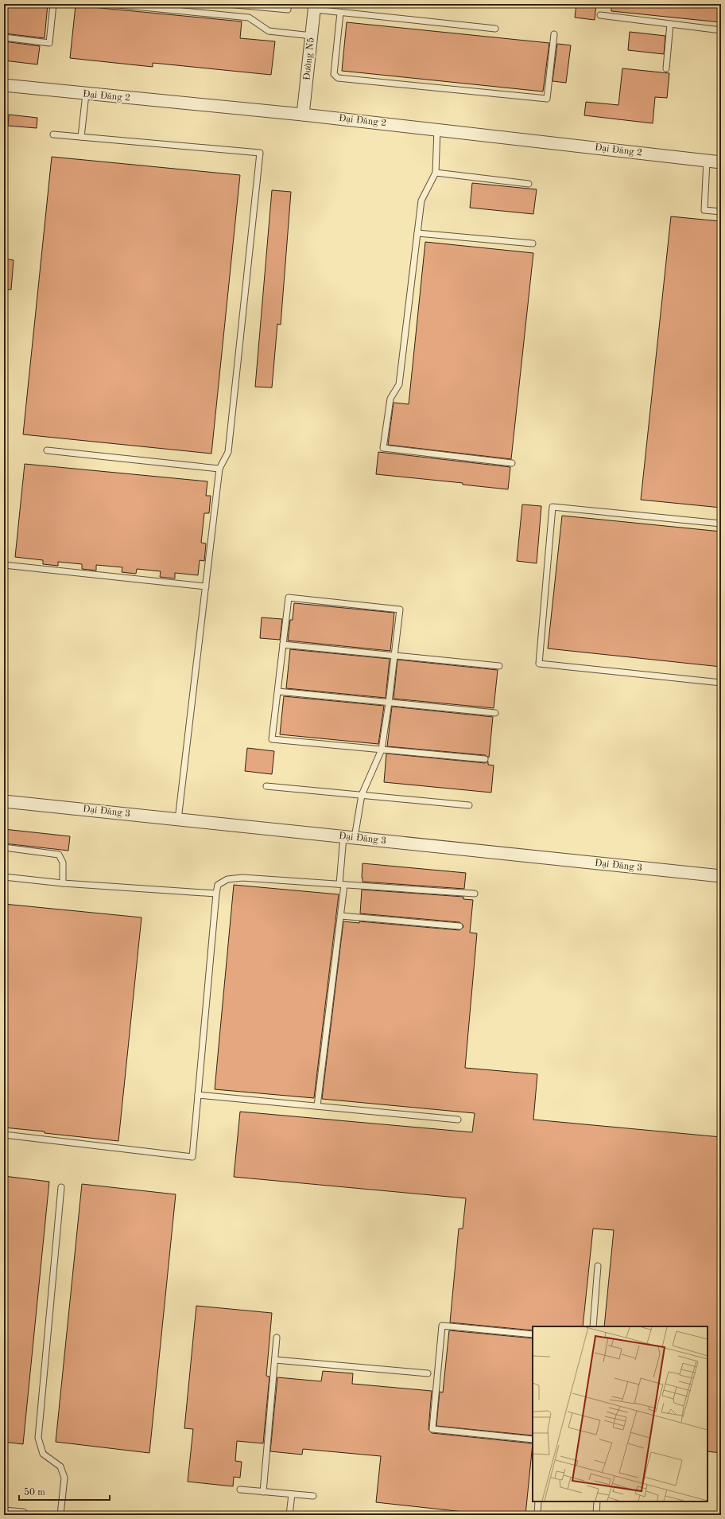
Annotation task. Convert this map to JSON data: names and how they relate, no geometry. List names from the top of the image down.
{
  "streets": {
    "street": ["Đường N5", "Đại Đăng 2", "Đại Đăng 3"]
  },
  "crossings": [
    ["Đường N5", "Đại Đăng 2"]
  ],
  "scale_bar": "50 m"
}
